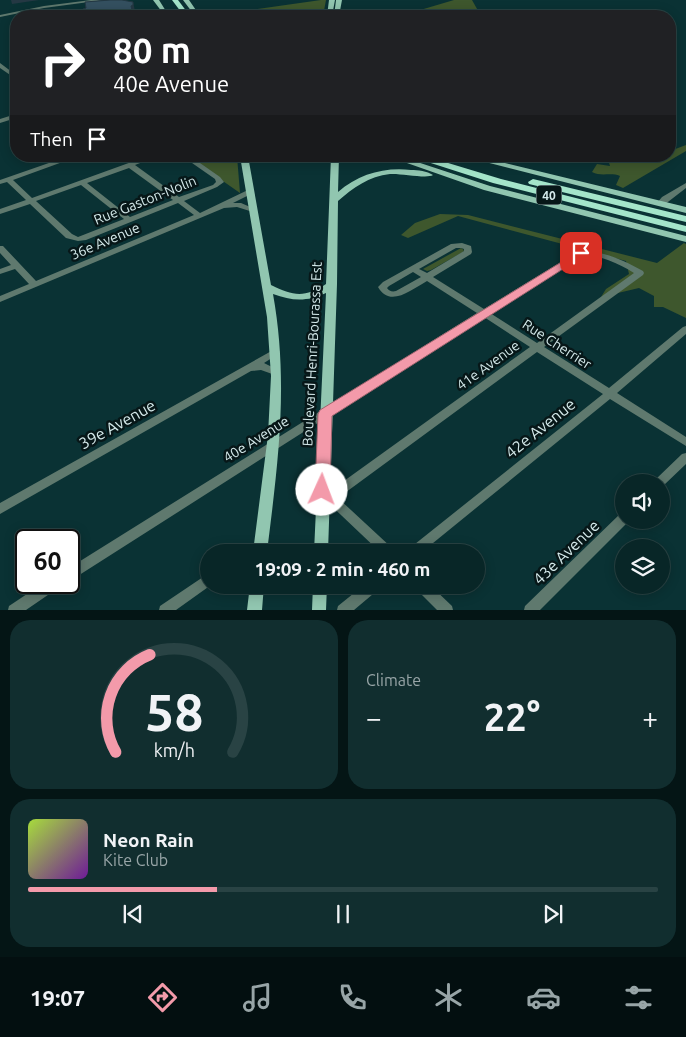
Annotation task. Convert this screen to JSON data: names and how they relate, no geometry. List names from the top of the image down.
{
  "streets": {
    "highway": ["40"],
    "main road": ["Boulevard Henri-Bourassa Est"],
    "street": [
      "Rue Gaston-Nolin",
      "36e Avenue",
      "Rue Cherrier",
      "41e Avenue",
      "39e Avenue",
      "42e Avenue",
      "40e Avenue",
      "43e Avenue"
    ]
  },
  "crossings": [
    ["Rue Cherrier", "41e Avenue"],
    ["Rue Cherrier", "42e Avenue"],
    ["Rue Cherrier", "40e Avenue"],
    ["Boulevard Henri-Bourassa Est", "41e Avenue"],
    ["Boulevard Henri-Bourassa Est", "40e Avenue"],
    ["41e Avenue", "40e Avenue"]
  ],
  "page": {
    "turn": ["80 m", "40e Avenue"],
    "then": "Then",
    "limit": "60",
    "trip": "19:09 · 2 min · 460 m",
    "tile": "Climate",
    "heat": ["−", "22°", "+"],
    "song": ["Neon Rain", "Kite Club"],
    "tabs": "19:07",
    "gauge": ["58", "km/h"]
  }
}
